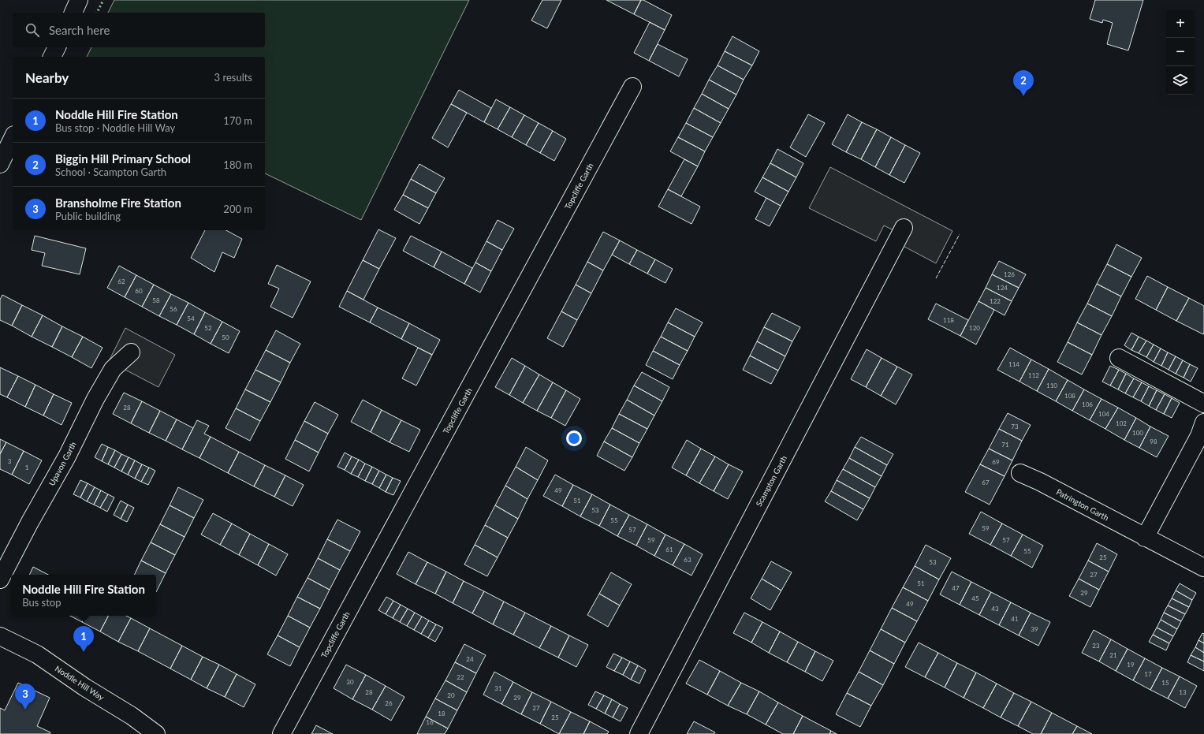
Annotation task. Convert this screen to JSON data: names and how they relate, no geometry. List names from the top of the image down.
{
  "streets": {
    "street": [
      "Topcliffe Garth",
      "Upavon Garth",
      "Scampton Garth",
      "Patrington Garth",
      "Noddle Hill Way"
    ]
  },
  "house_numbers": [
    "126",
    "62",
    "124",
    "60",
    "58",
    "122",
    "56",
    "54",
    "118",
    "52",
    "120",
    "50",
    "114",
    "112",
    "110",
    "108",
    "106",
    "28",
    "104",
    "102",
    "73",
    "100",
    "98",
    "71",
    "3",
    "69",
    "1",
    "67",
    "49",
    "51",
    "53",
    "55",
    "59",
    "57",
    "59",
    "57",
    "61",
    "55",
    "25",
    "63",
    "53",
    "27",
    "51",
    "47",
    "29",
    "45",
    "49",
    "43",
    "41",
    "39",
    "23",
    "21",
    "24",
    "19",
    "17",
    "22",
    "30",
    "15",
    "31",
    "28",
    "13",
    "20",
    "29",
    "26",
    "27",
    "18",
    "25",
    "16"
  ],
  "page": {
    "map_buttons": ["+", "−"],
    "search": "Search here",
    "heading": ["Nearby", "3 results"],
    "pins": ["2", "1", "3"],
    "list": [
      {
        "mark": "1",
        "name": "Noddle Hill Fire Station",
        "note": "Bus stop · Noddle Hill Way",
        "value": "170 m"
      },
      {
        "mark": "2",
        "name": "Biggin Hill Primary School",
        "note": "School · Scampton Garth",
        "value": "180 m"
      },
      {
        "mark": "3",
        "name": "Bransholme Fire Station",
        "note": "Public building",
        "value": "200 m"
      }
    ],
    "popup": ["Noddle Hill Fire Station", "Bus stop"]
  }
}
